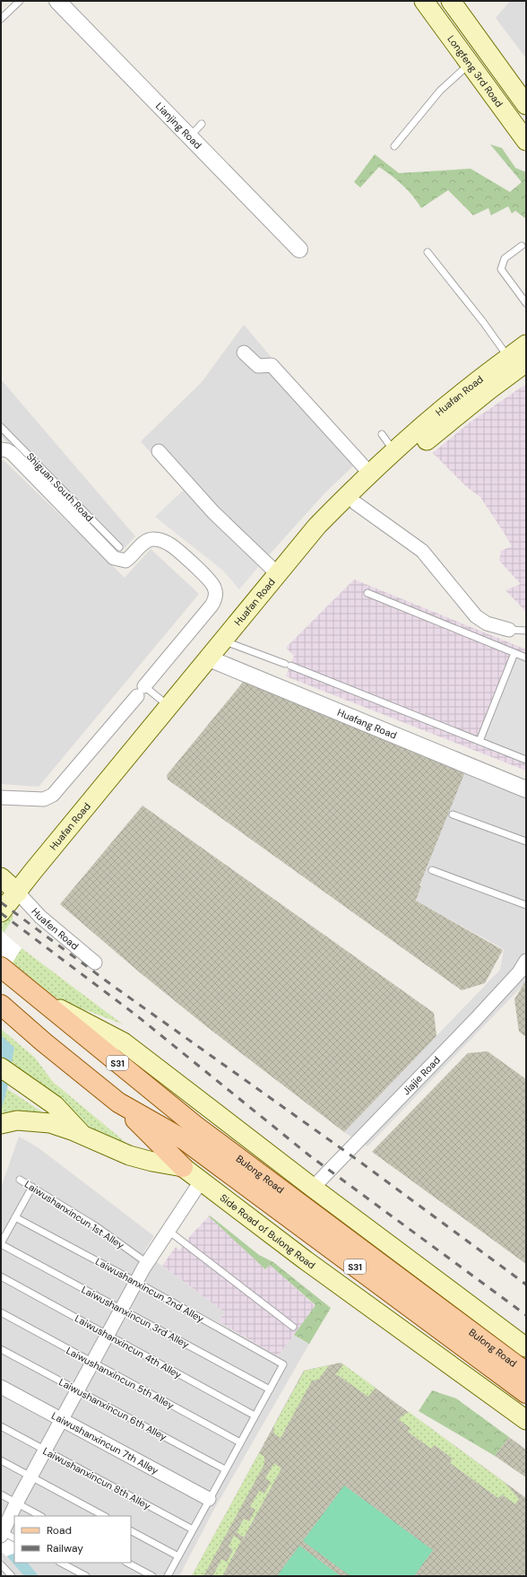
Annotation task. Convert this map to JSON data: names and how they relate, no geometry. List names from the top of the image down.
{
  "streets": {
    "main road": [
      "Longfeng 3rd Road",
      "Huafan Road",
      "S31",
      "Bulong Road",
      "Side Road of Bulong Road"
    ],
    "street": [
      "Lianjing Road",
      "Huafang Road",
      "Huafen Road",
      "Jiajie Road",
      "Laiwushanxincun 7th Alley"
    ],
    "lane": [
      "Shiguan South Road",
      "Laiwushanxincun 1st Alley",
      "Laiwushanxincun 2nd Alley",
      "Laiwushanxincun 3rd Alley",
      "Laiwushanxincun 4th Alley",
      "Laiwushanxincun 5th Alley",
      "Laiwushanxincun 6th Alley",
      "Laiwushanxincun 8th Alley"
    ]
  },
  "crossings": [
    ["Huafan Road", "Huafang Road"],
    ["Huafan Road", "Huafen Road"],
    ["Laiwushanxincun 2nd Alley", "Laiwushanxincun 3rd Alley"]
  ],
  "legend": ["Road", "Railway"]
}
